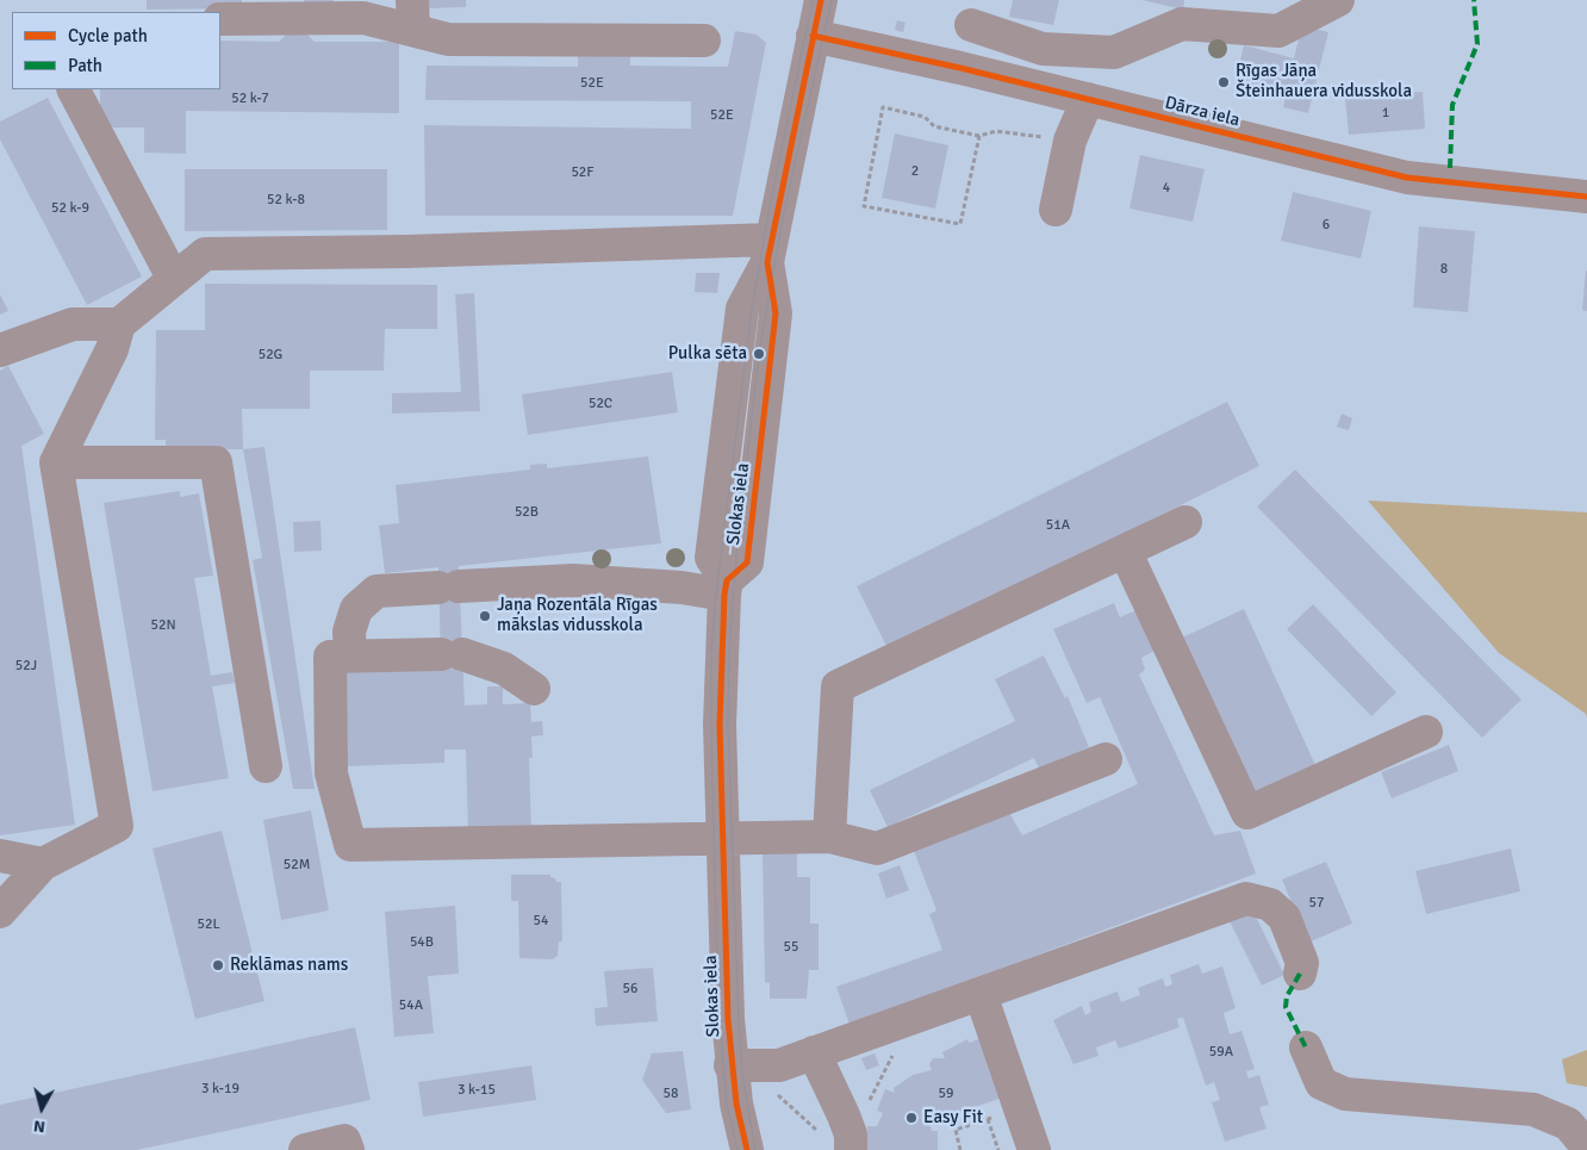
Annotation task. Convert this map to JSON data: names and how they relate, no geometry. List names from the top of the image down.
{
  "streets": {
    "street": ["Dārza iela", "Slokas iela"]
  },
  "crossings": [
    ["Dārza iela", "Slokas iela"]
  ],
  "places": [
    "Rīgas Jāņa Šteinhauera vidusskola",
    "Pulka sēta",
    "Jaņa Rozentāla Rīgas mākslas vidusskola",
    "Reklāmas nams",
    "Easy Fit"
  ],
  "house_numbers": [
    "52E",
    "52 k-7",
    "1",
    "52E",
    "2",
    "52F",
    "4",
    "52 k-8",
    "52 k-9",
    "6",
    "8",
    "52G",
    "52C",
    "52B",
    "51A",
    "52N",
    "52J",
    "52M",
    "57",
    "54",
    "52L",
    "54B",
    "55",
    "56",
    "54A",
    "59A",
    "3 k-19",
    "3 k-15",
    "58",
    "59"
  ],
  "legend": ["Cycle path", "Path"],
  "north": "bottom"
}
